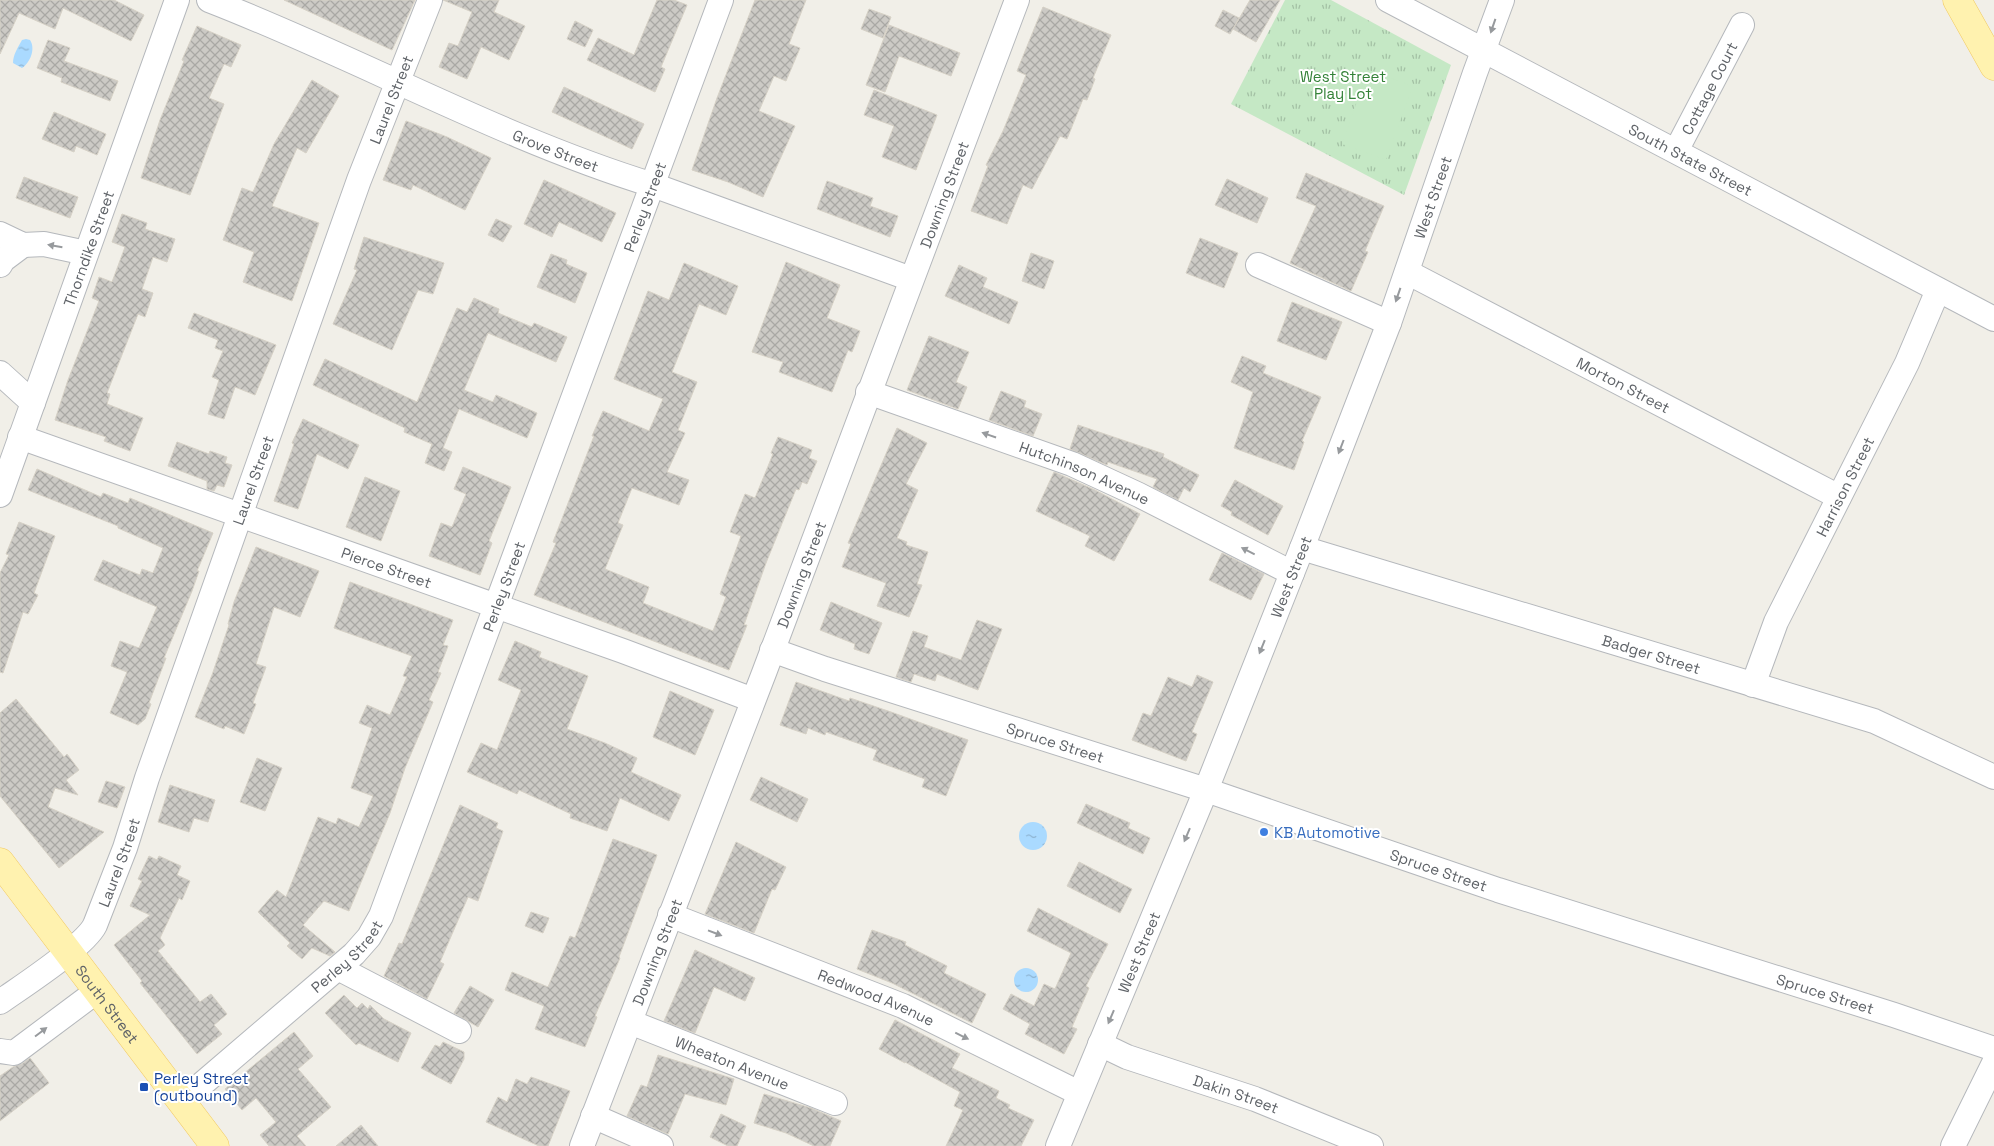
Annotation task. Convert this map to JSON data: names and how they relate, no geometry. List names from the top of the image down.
{
  "streets": {
    "main road": ["South Street"],
    "street": [
      "Cottage Court",
      "Laurel Street",
      "Grove Street",
      "South State Street",
      "Downing Street",
      "West Street",
      "Perley Street",
      "Thorndike Street",
      "Morton Street",
      "Hutchinson Avenue",
      "Harrison Street",
      "Pierce Street",
      "Badger Street",
      "Spruce Street",
      "Redwood Avenue",
      "Wheaton Avenue",
      "Dakin Street"
    ]
  },
  "crossings": [
    ["Cottage Court", "South State Street"],
    ["Laurel Street", "Grove Street"],
    ["Laurel Street", "Pierce Street"],
    ["Laurel Street", "South Street"],
    ["Grove Street", "Downing Street"],
    ["Grove Street", "Perley Street"],
    ["South State Street", "West Street"],
    ["South State Street", "Harrison Street"],
    ["Downing Street", "Hutchinson Avenue"],
    ["Downing Street", "Pierce Street"],
    ["Downing Street", "Spruce Street"],
    ["Downing Street", "Redwood Avenue"],
    ["Downing Street", "Wheaton Avenue"],
    ["West Street", "Morton Street"],
    ["West Street", "Hutchinson Avenue"],
    ["West Street", "Badger Street"],
    ["West Street", "Spruce Street"],
    ["West Street", "Redwood Avenue"],
    ["West Street", "Dakin Street"],
    ["Perley Street", "Pierce Street"],
    ["Perley Street", "South Street"],
    ["Thorndike Street", "Pierce Street"],
    ["Morton Street", "Harrison Street"],
    ["Harrison Street", "Badger Street"]
  ],
  "one_way": ["West Street", "Hutchinson Avenue", "Redwood Avenue"],
  "parks": ["West Street Play Lot"],
  "places": {
    "other": ["KB Automotive"],
    "transit": ["Perley Street (outbound)"]
  }
}
